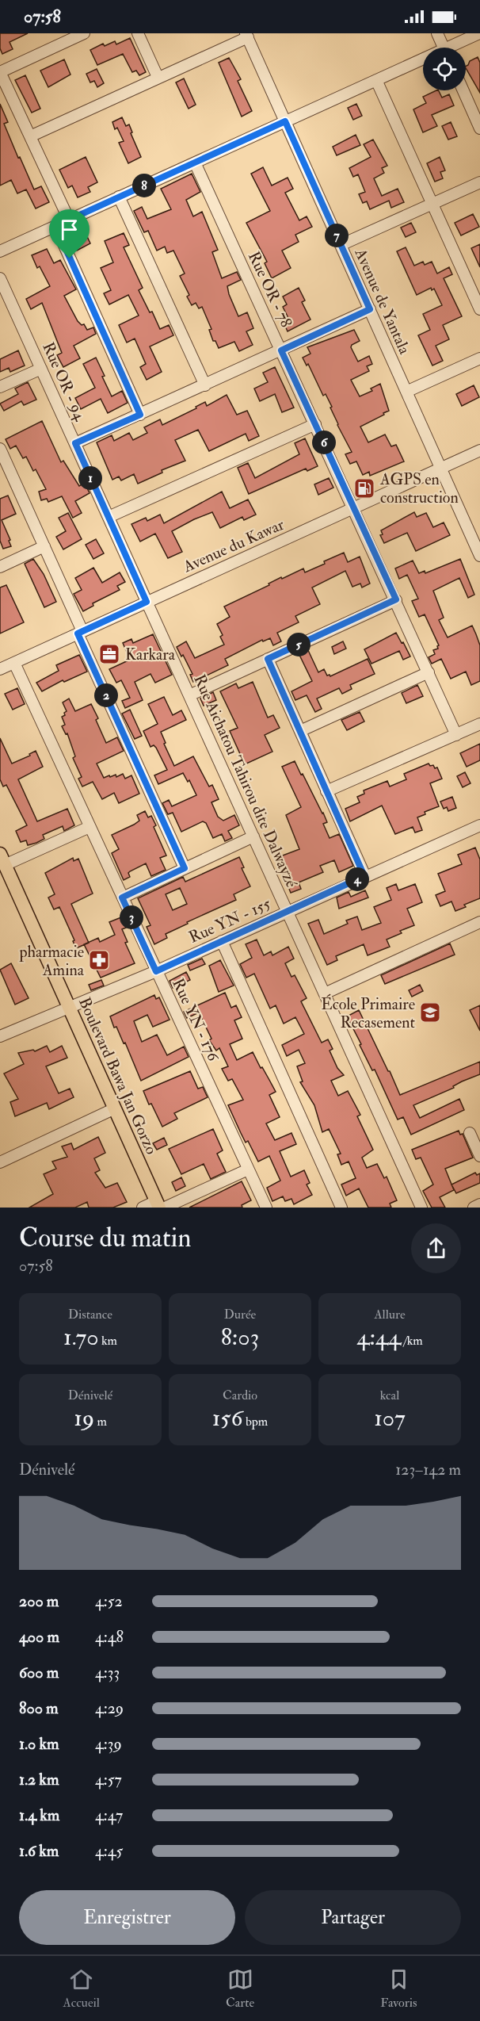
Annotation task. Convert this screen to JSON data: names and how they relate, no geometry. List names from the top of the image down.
{
  "streets": {
    "main road": ["Boulevard Bawa Jan Gorzo"],
    "street": [
      "Rue OR - 78",
      "Avenue de Yantala",
      "Rue OR - 94",
      "Avenue du Kawar",
      "Rue Aichatou Tahirou dite Dalwayzé",
      "Rue YN - 155",
      "Rue YN - 176"
    ]
  },
  "crossings": [
    ["Rue OR - 78", "Avenue du Kawar"],
    ["Avenue de Yantala", "Avenue du Kawar"],
    ["Rue OR - 94", "Avenue du Kawar"],
    ["Rue OR - 94", "Rue Aichatou Tahirou dite Dalwayzé"],
    ["Avenue du Kawar", "Rue Aichatou Tahirou dite Dalwayzé"],
    ["Avenue du Kawar", "Rue YN - 176"],
    ["Rue Aichatou Tahirou dite Dalwayzé", "Rue YN - 155"],
    ["Rue YN - 155", "Rue YN - 176"],
    ["Rue YN - 155", "Boulevard Bawa Jan Gorzo"]
  ],
  "places": {
    "fuel station": ["AGPS en construction"],
    "office": ["Karkara"],
    "pharmacy": ["pharmacie Amina"],
    "school or university": ["École Primaire Recasement"]
  },
  "page": {
    "status": "07:58",
    "pins": [
      "8",
      "7",
      "6",
      "1",
      "5",
      "2",
      "4",
      "3"
    ],
    "heading": ["Course du matin", "07:58"],
    "stats": [
      ["Distance", "1.70 km"],
      ["Durée", "8:03"],
      ["Allure", "4:44 /km"],
      ["Dénivelé", "19 m"],
      ["Cardio", "156 bpm"],
      ["kcal", "107"]
    ],
    "chart": ["Dénivelé", "123–142 m"],
    "list": [
      {
        "name": "200 m",
        "note": "4:52"
      },
      {
        "name": "400 m",
        "note": "4:48"
      },
      {
        "name": "600 m",
        "note": "4:33"
      },
      {
        "name": "800 m",
        "note": "4:29"
      },
      {
        "name": "1.0 km",
        "note": "4:39"
      },
      {
        "name": "1.2 km",
        "note": "4:57"
      },
      {
        "name": "1.4 km",
        "note": "4:47"
      },
      {
        "name": "1.6 km",
        "note": "4:45"
      }
    ],
    "buttons": ["Enregistrer", "Partager"],
    "tabs": ["Accueil", "Carte", "Favoris"]
  }
}
